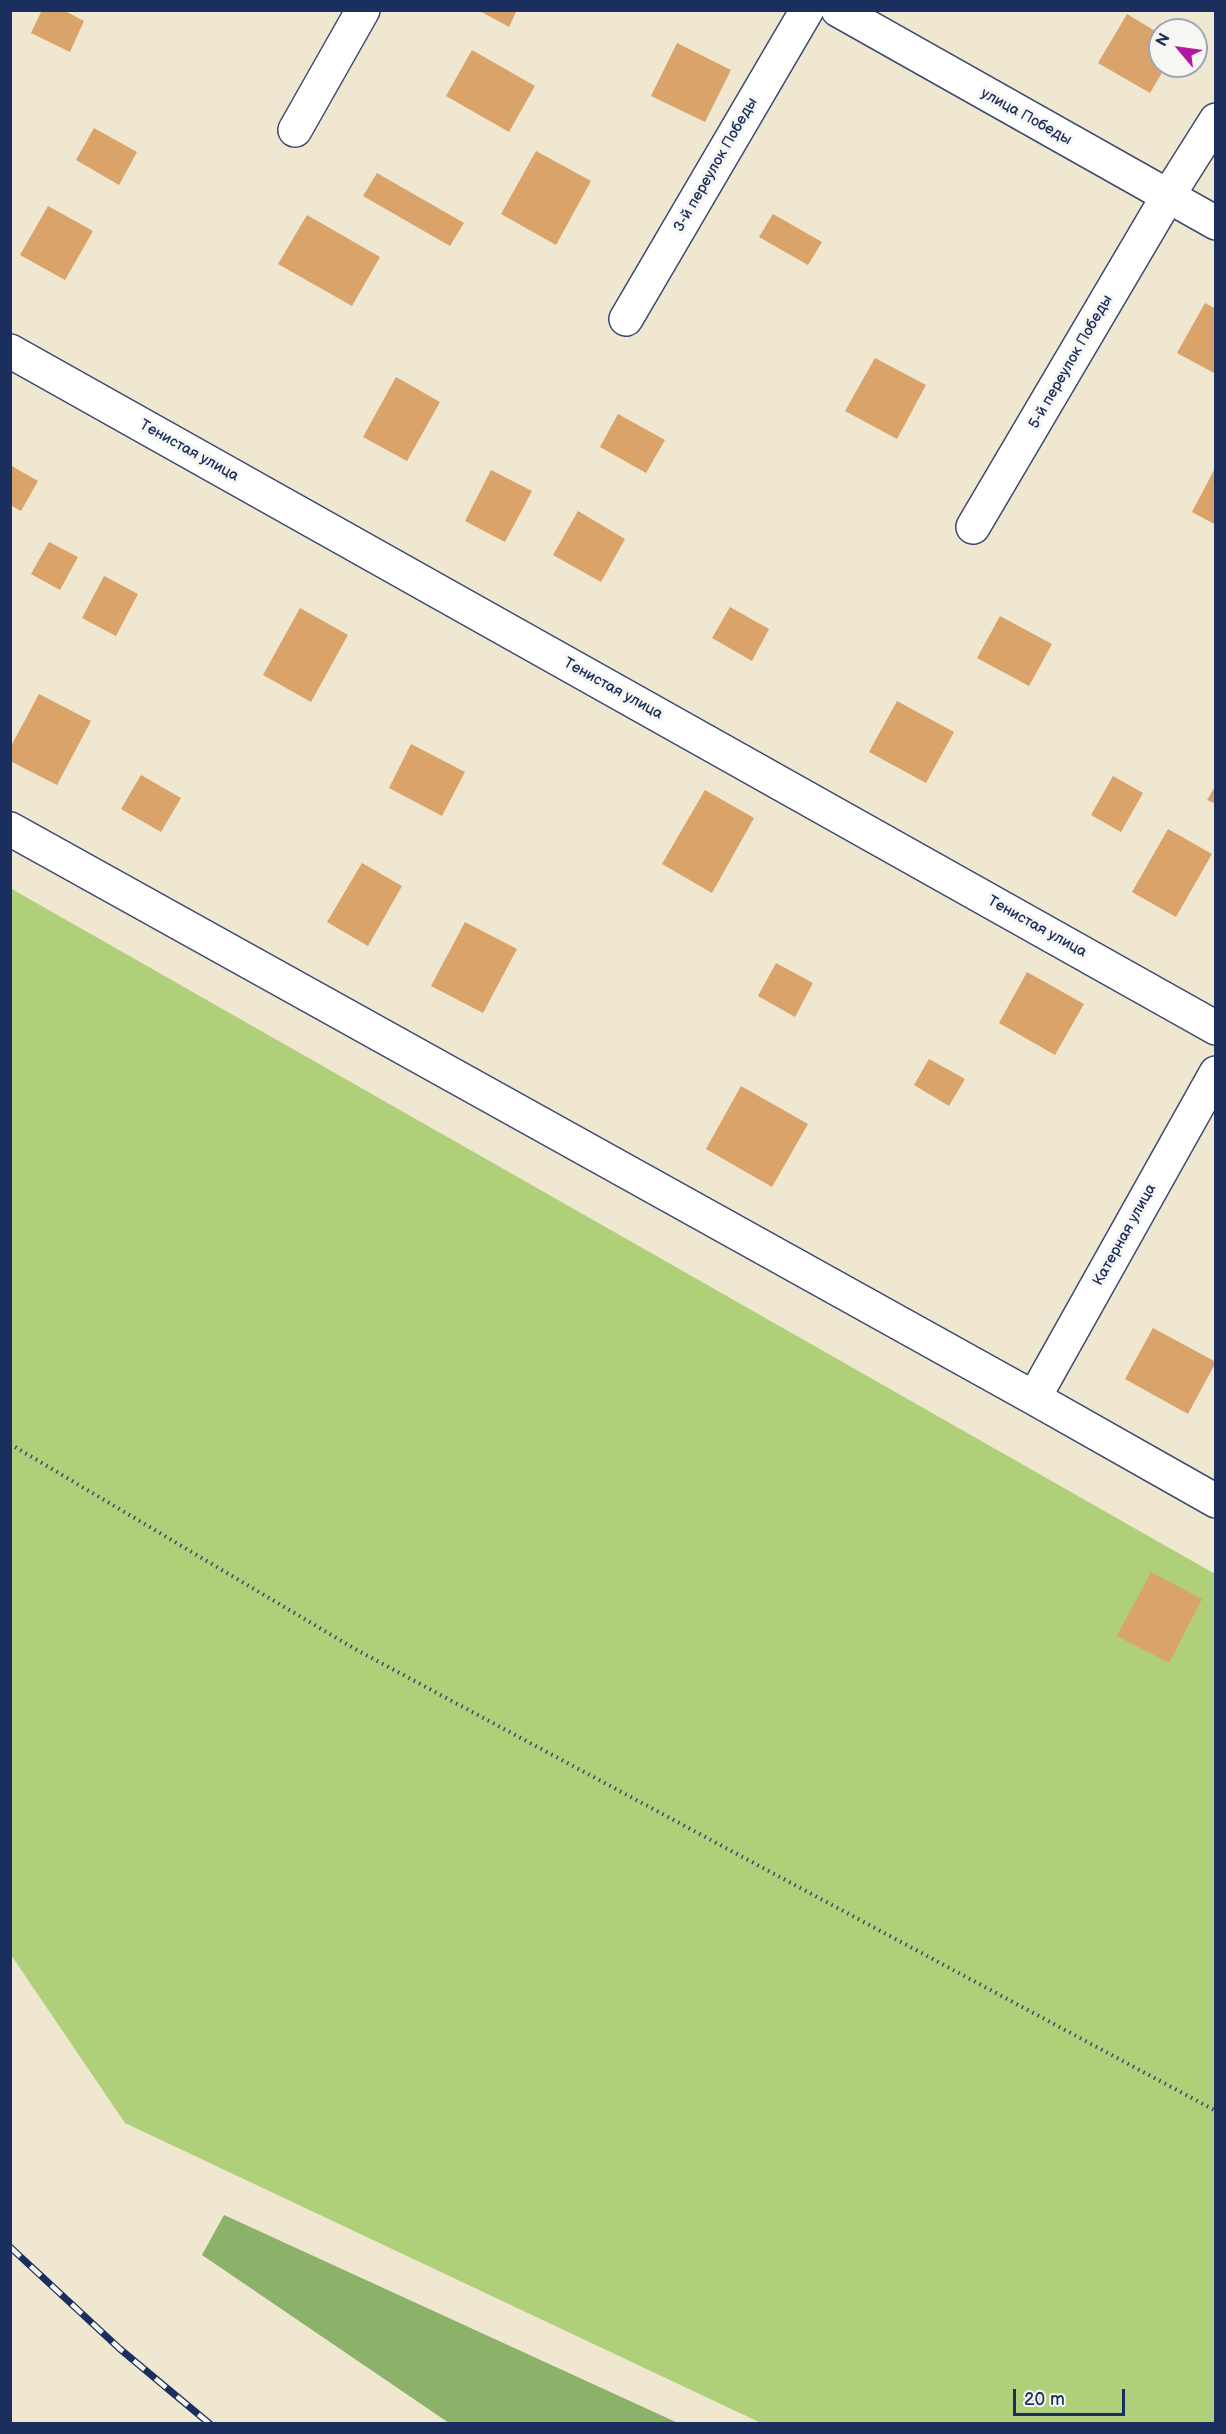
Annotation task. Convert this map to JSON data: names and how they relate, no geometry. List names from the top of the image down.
{
  "streets": {
    "street": [
      "улица Победы",
      "3-й переулок Победы",
      "5-й переулок Победы",
      "Тенистая улица",
      "Катерная улица"
    ]
  },
  "crossings": [
    ["улица Победы", "5-й переулок Победы"]
  ],
  "scale_bar": "20 m",
  "north": "top left"
}
